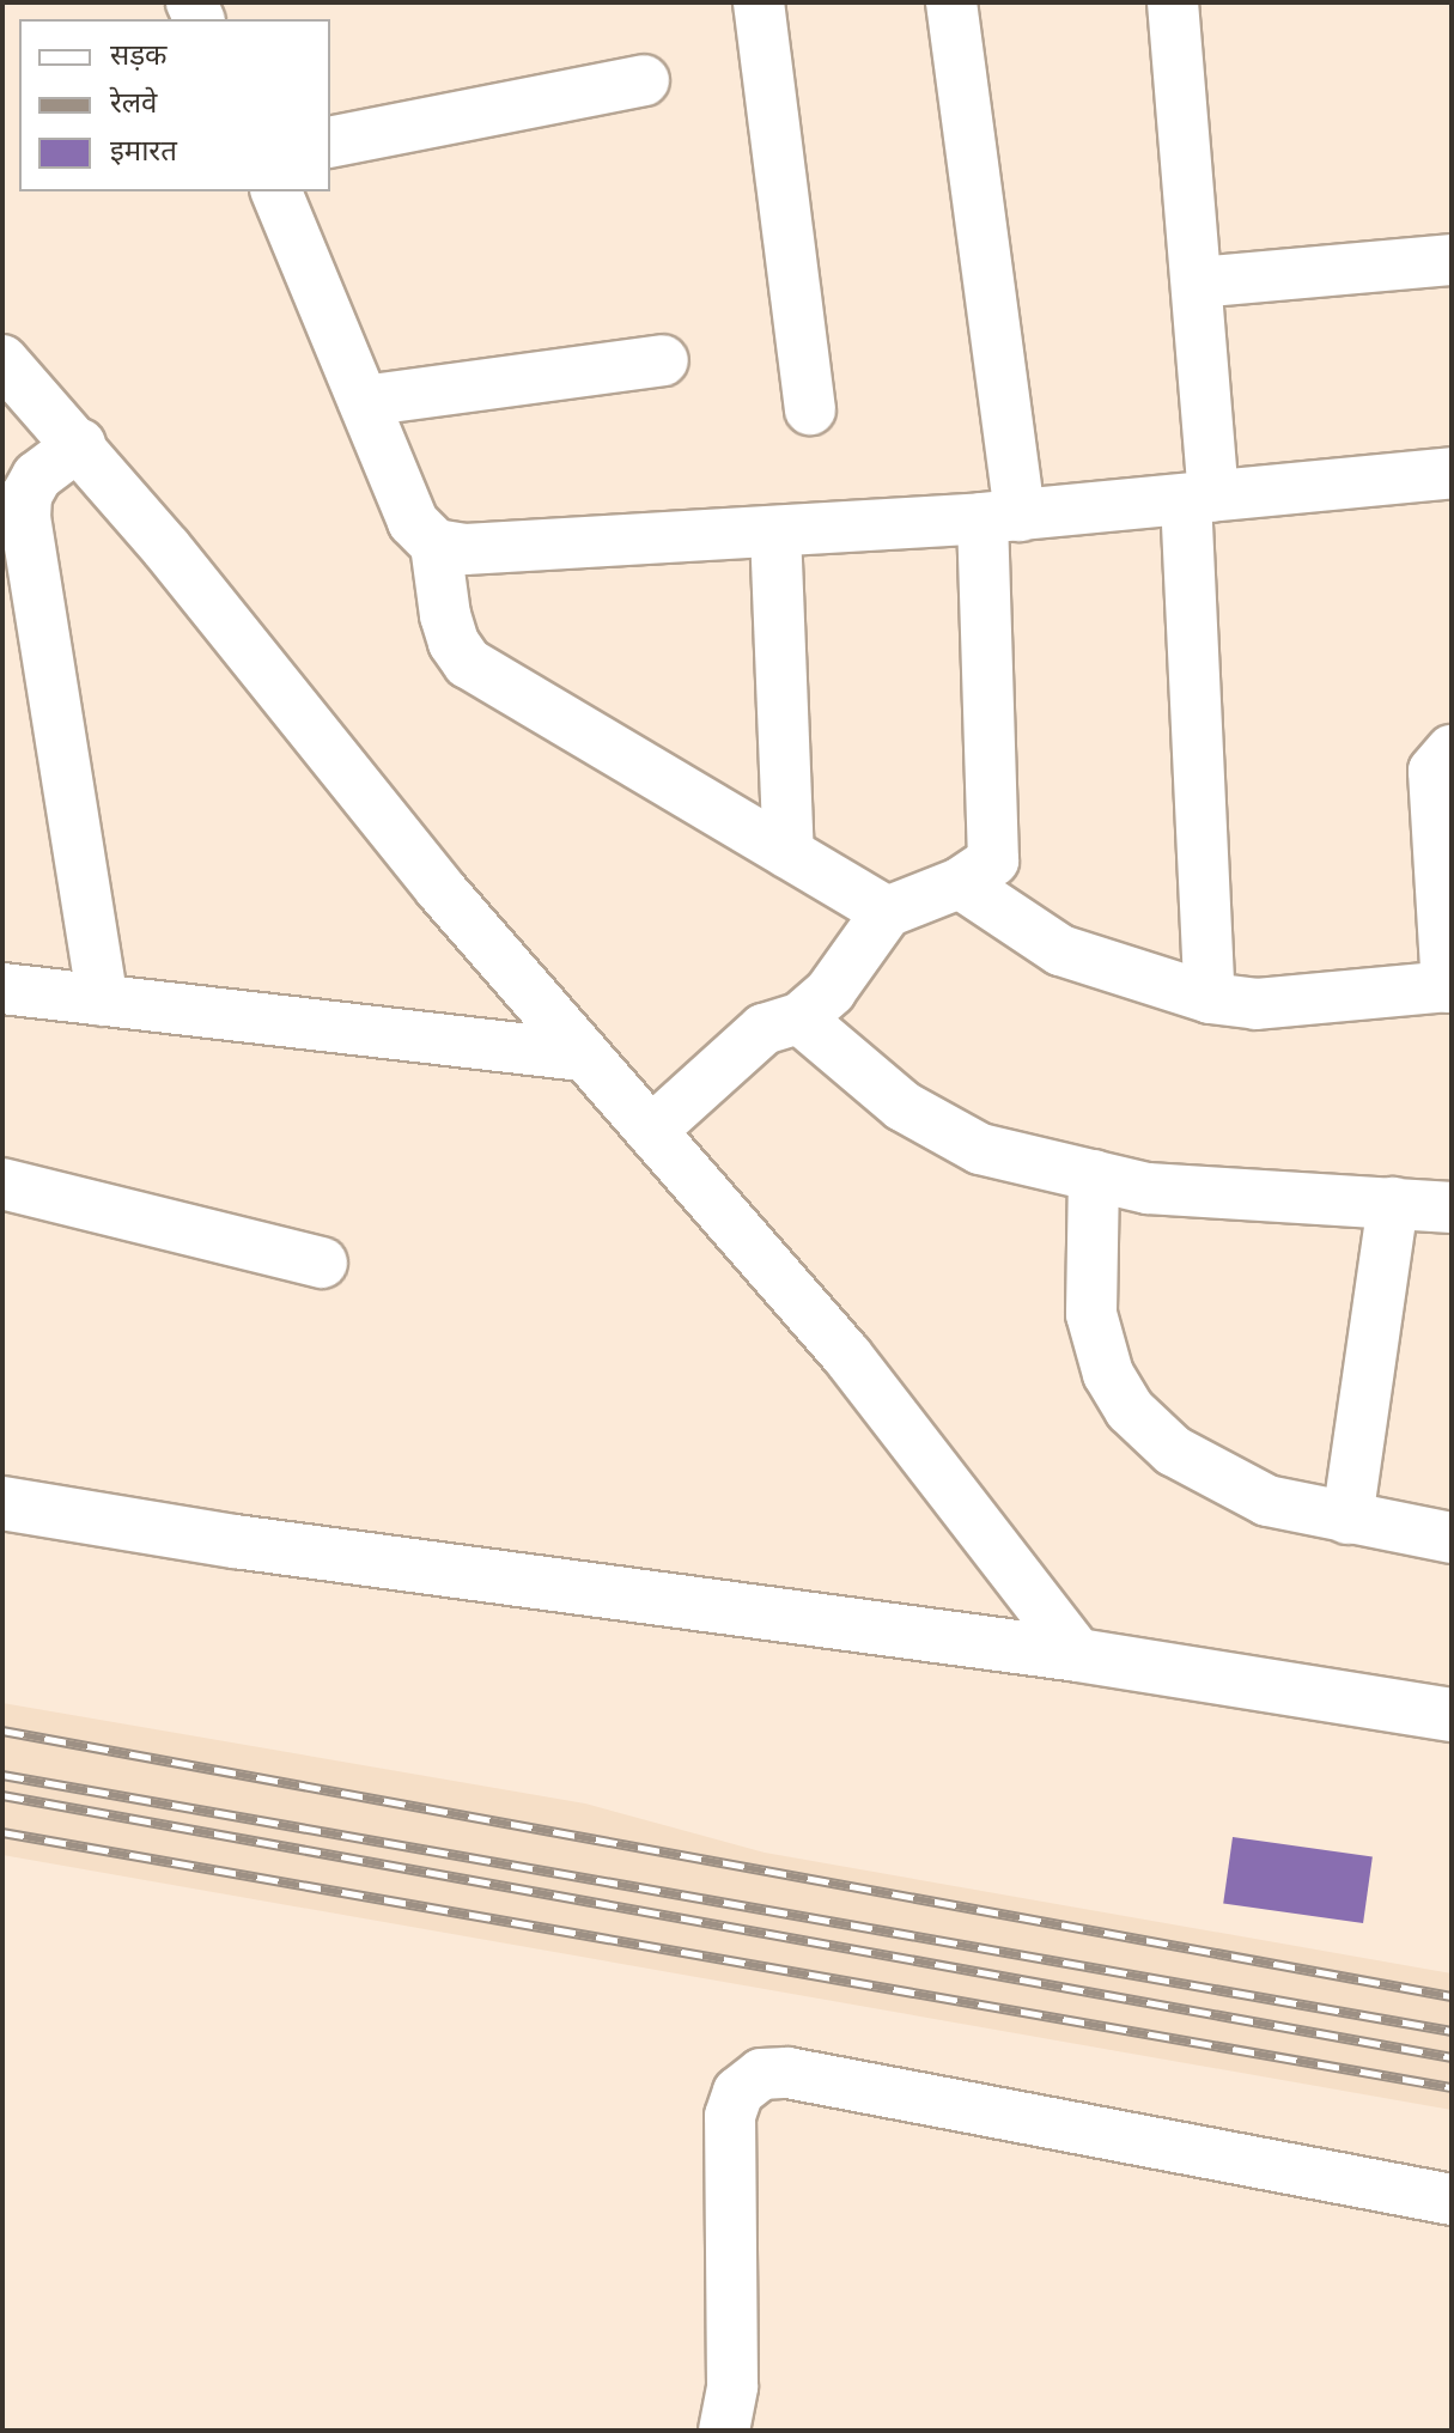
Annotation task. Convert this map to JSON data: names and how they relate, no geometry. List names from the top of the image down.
{
  "legend": ["सड़क", "रेलवे", "इमारत"]
}
